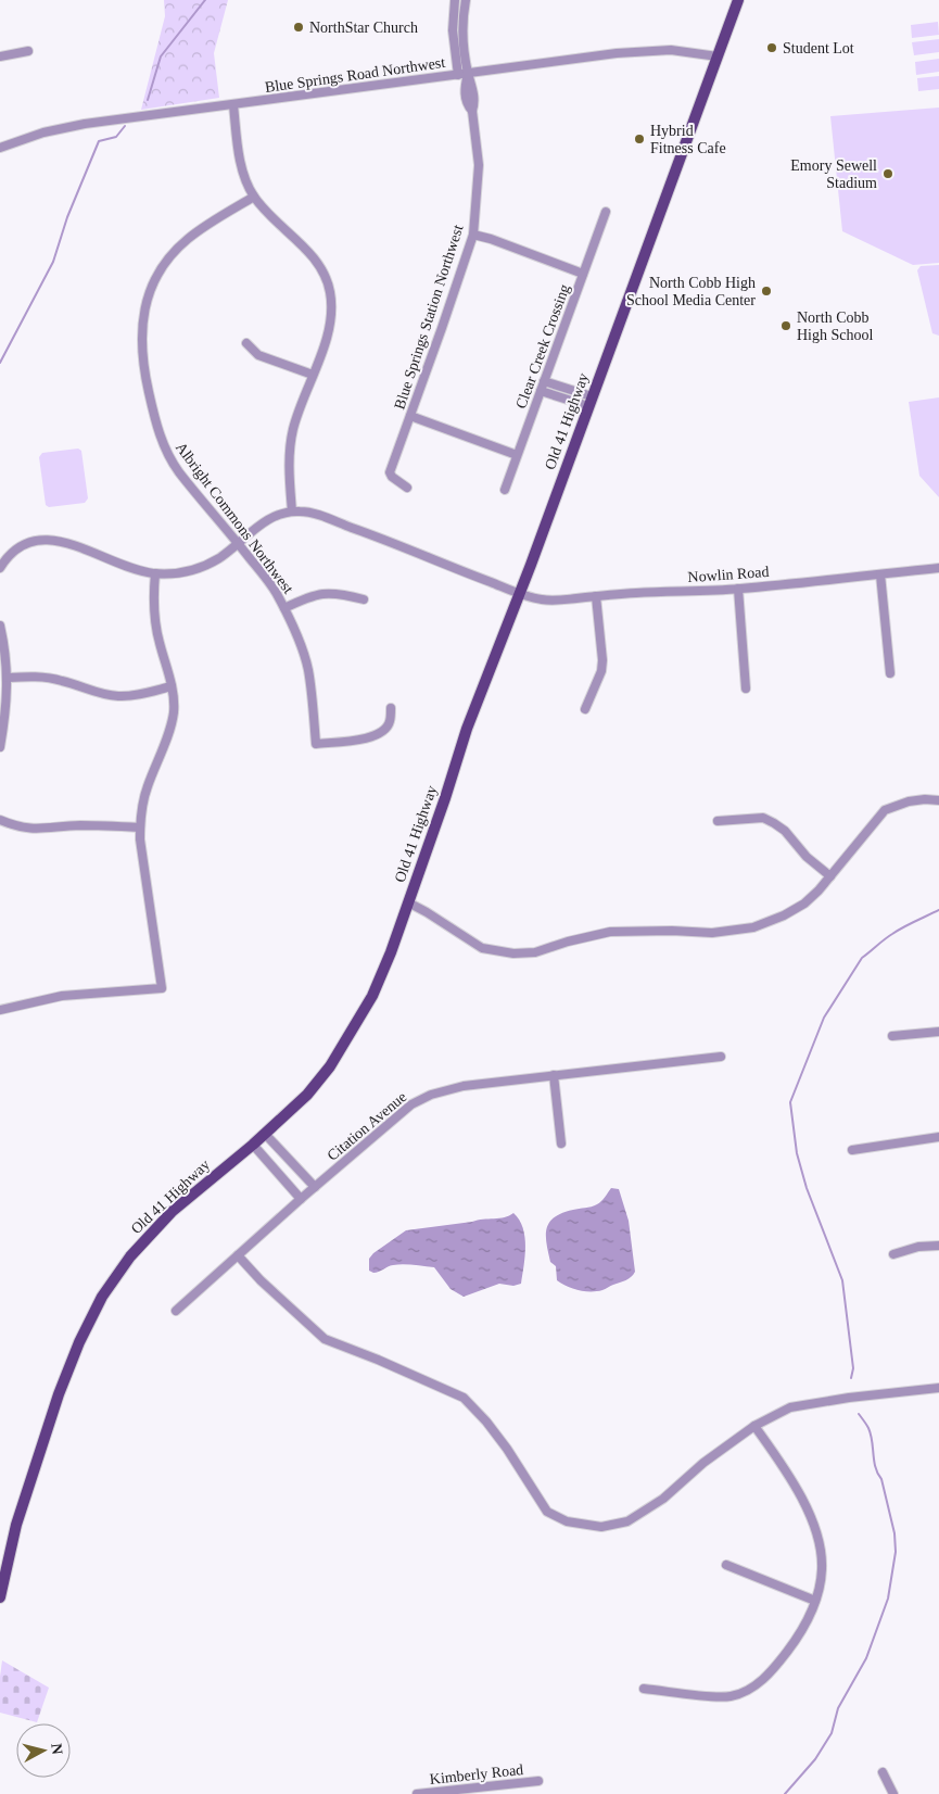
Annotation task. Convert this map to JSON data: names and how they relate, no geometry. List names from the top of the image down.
{
  "streets": {
    "main road": ["Old 41 Highway"],
    "street": [
      "Blue Springs Road Northwest",
      "Blue Springs Station Northwest",
      "Clear Creek Crossing",
      "Albright Commons Northwest",
      "Nowlin Road",
      "Citation Avenue",
      "Kimberly Road"
    ]
  },
  "crossings": [
    ["Blue Springs Road Northwest", "Blue Springs Station Northwest"],
    ["Blue Springs Road Northwest", "Old 41 Highway"],
    ["Old 41 Highway", "Nowlin Road"]
  ],
  "places": [
    "NorthStar Church",
    "Student Lot",
    "Hybrid Fitness Cafe",
    "Emory Sewell Stadium",
    "North Cobb High School Media Center",
    "North Cobb High School"
  ],
  "north": "right"
}
